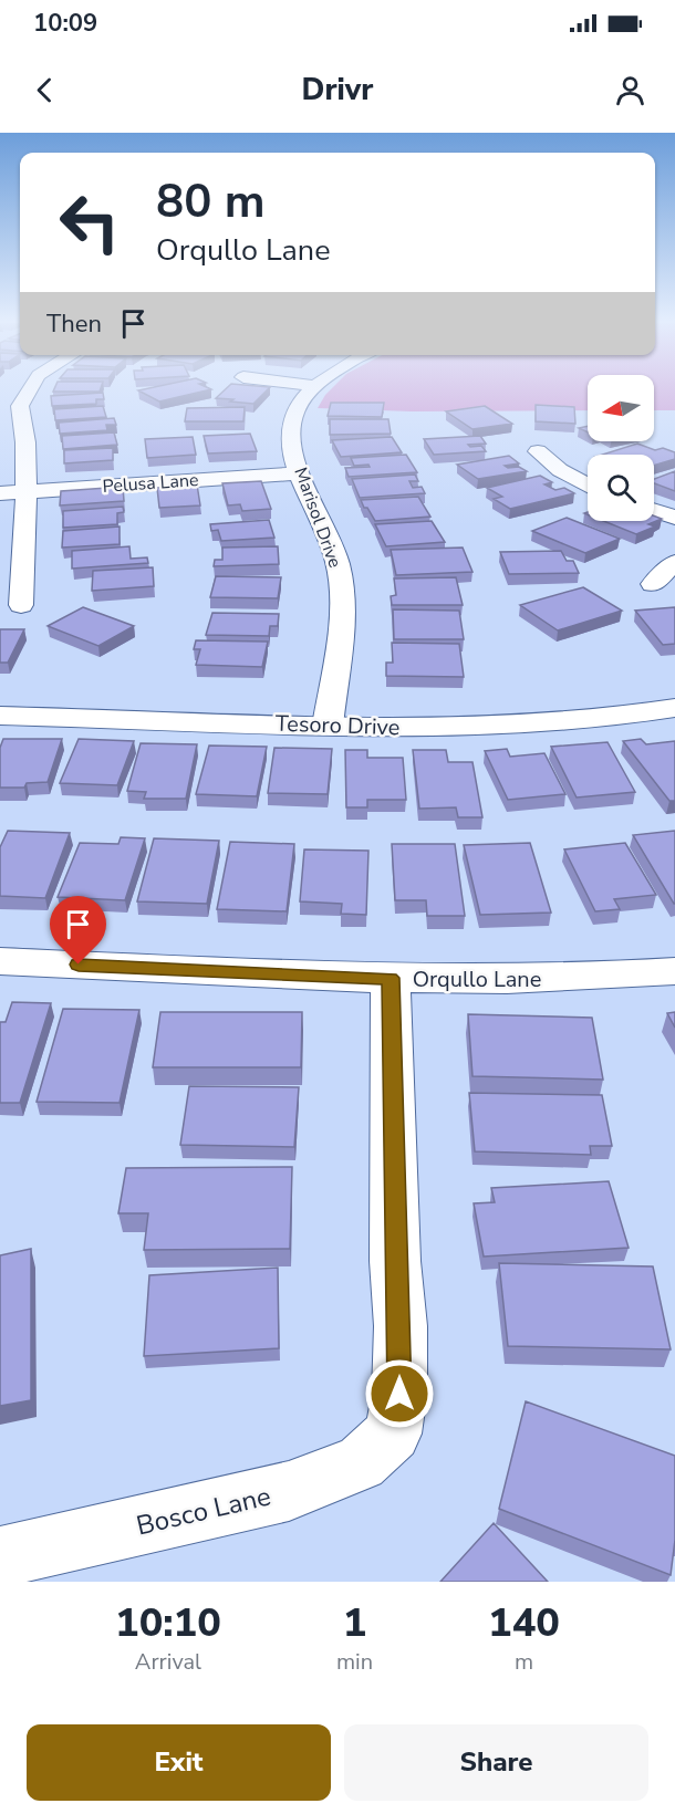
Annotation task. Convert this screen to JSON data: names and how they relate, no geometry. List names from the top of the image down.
{
  "streets": {
    "street": [
      "Pelusa Lane",
      "Marisol Drive",
      "Tesoro Drive",
      "Orqullo Lane",
      "Bosco Lane"
    ]
  },
  "crossings": [
    ["Pelusa Lane", "Marisol Drive"],
    ["Marisol Drive", "Tesoro Drive"],
    ["Orqullo Lane", "Bosco Lane"]
  ],
  "north": "left",
  "page": {
    "status": "10:09",
    "header": "Drivr",
    "turn": ["80 m", "Orqullo Lane"],
    "then": "Then",
    "eta": [
      "10:10",
      "Arrival",
      "1",
      "min",
      "140",
      "m"
    ],
    "buttons": ["Exit", "Share"]
  }
}
